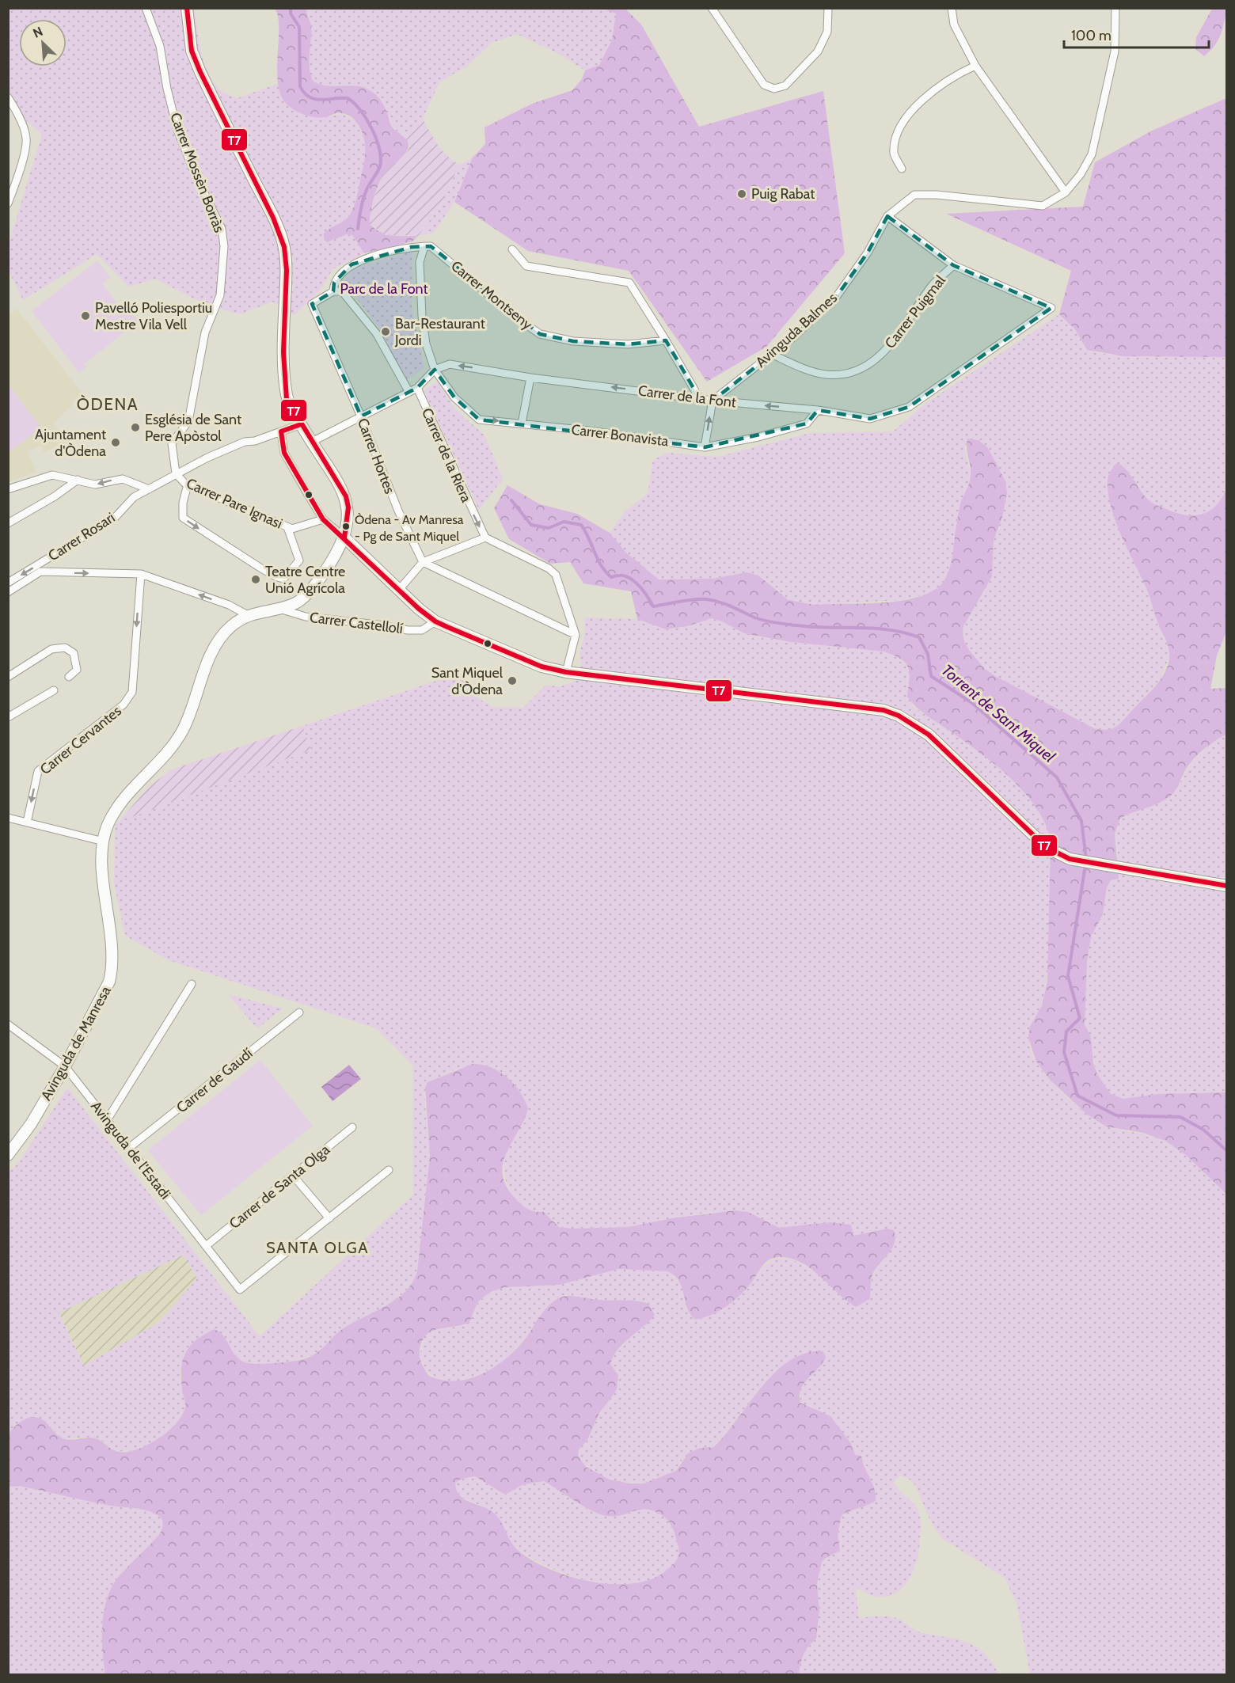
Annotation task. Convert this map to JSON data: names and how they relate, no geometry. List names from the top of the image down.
{
  "streets": {
    "street": [
      "Carrer Mossèn Borràs",
      "Carrer Montseny",
      "Carrer Puigmal",
      "Avinguda Balmes",
      "Carrer de la Font",
      "Carrer Bonavista",
      "Carrer de la Riera",
      "Carrer Hortes",
      "Carrer Pare Ignasi",
      "Carrer Rosari",
      "Carrer Castellolí",
      "Carrer Cervantes",
      "Avinguda de Manresa",
      "Carrer de Gaudí",
      "Avinguda de l'Estadi",
      "Carrer de Santa Olga"
    ]
  },
  "crossings": [
    ["Carrer Mossèn Borràs", "Carrer Pare Ignasi"],
    ["Carrer Mossèn Borràs", "Carrer Rosari"],
    ["Carrer Montseny", "Carrer Bonavista"],
    ["Carrer Puigmal", "Avinguda Balmes"],
    ["Carrer Puigmal", "Carrer de la Font"],
    ["Avinguda Balmes", "Carrer de la Font"],
    ["Carrer de la Font", "Carrer Bonavista"],
    ["Carrer Pare Ignasi", "Carrer Rosari"],
    ["Carrer Rosari", "Avinguda de Manresa"],
    ["Carrer Castellolí", "Avinguda de Manresa"],
    ["Avinguda de Manresa", "Avinguda de l'Estadi"],
    ["Carrer de Gaudí", "Avinguda de l'Estadi"],
    ["Avinguda de l'Estadi", "Carrer de Santa Olga"]
  ],
  "one_way": ["Carrer de la Font", "Carrer de la Riera", "Carrer Cervantes"],
  "districts": ["ÒDENA", "SANTA OLGA"],
  "water": ["Torrent de Sant Miquel"],
  "parks": ["Parc de la Font"],
  "places": [
    "Puig Rabat",
    "Pavelló Poliesportiu Mestre Vila Vell",
    "Bar-Restaurant Jordi",
    "Església de Sant Pere Apòstol",
    "Ajuntament d'Òdena",
    "Òdena - Av Manresa - Pg de Sant Miquel",
    "Teatre Centre Unió Agrícola",
    "Sant Miquel d'Òdena"
  ],
  "lines": ["transit line T7"],
  "scale_bar": "100 m",
  "north": "top left"
}
